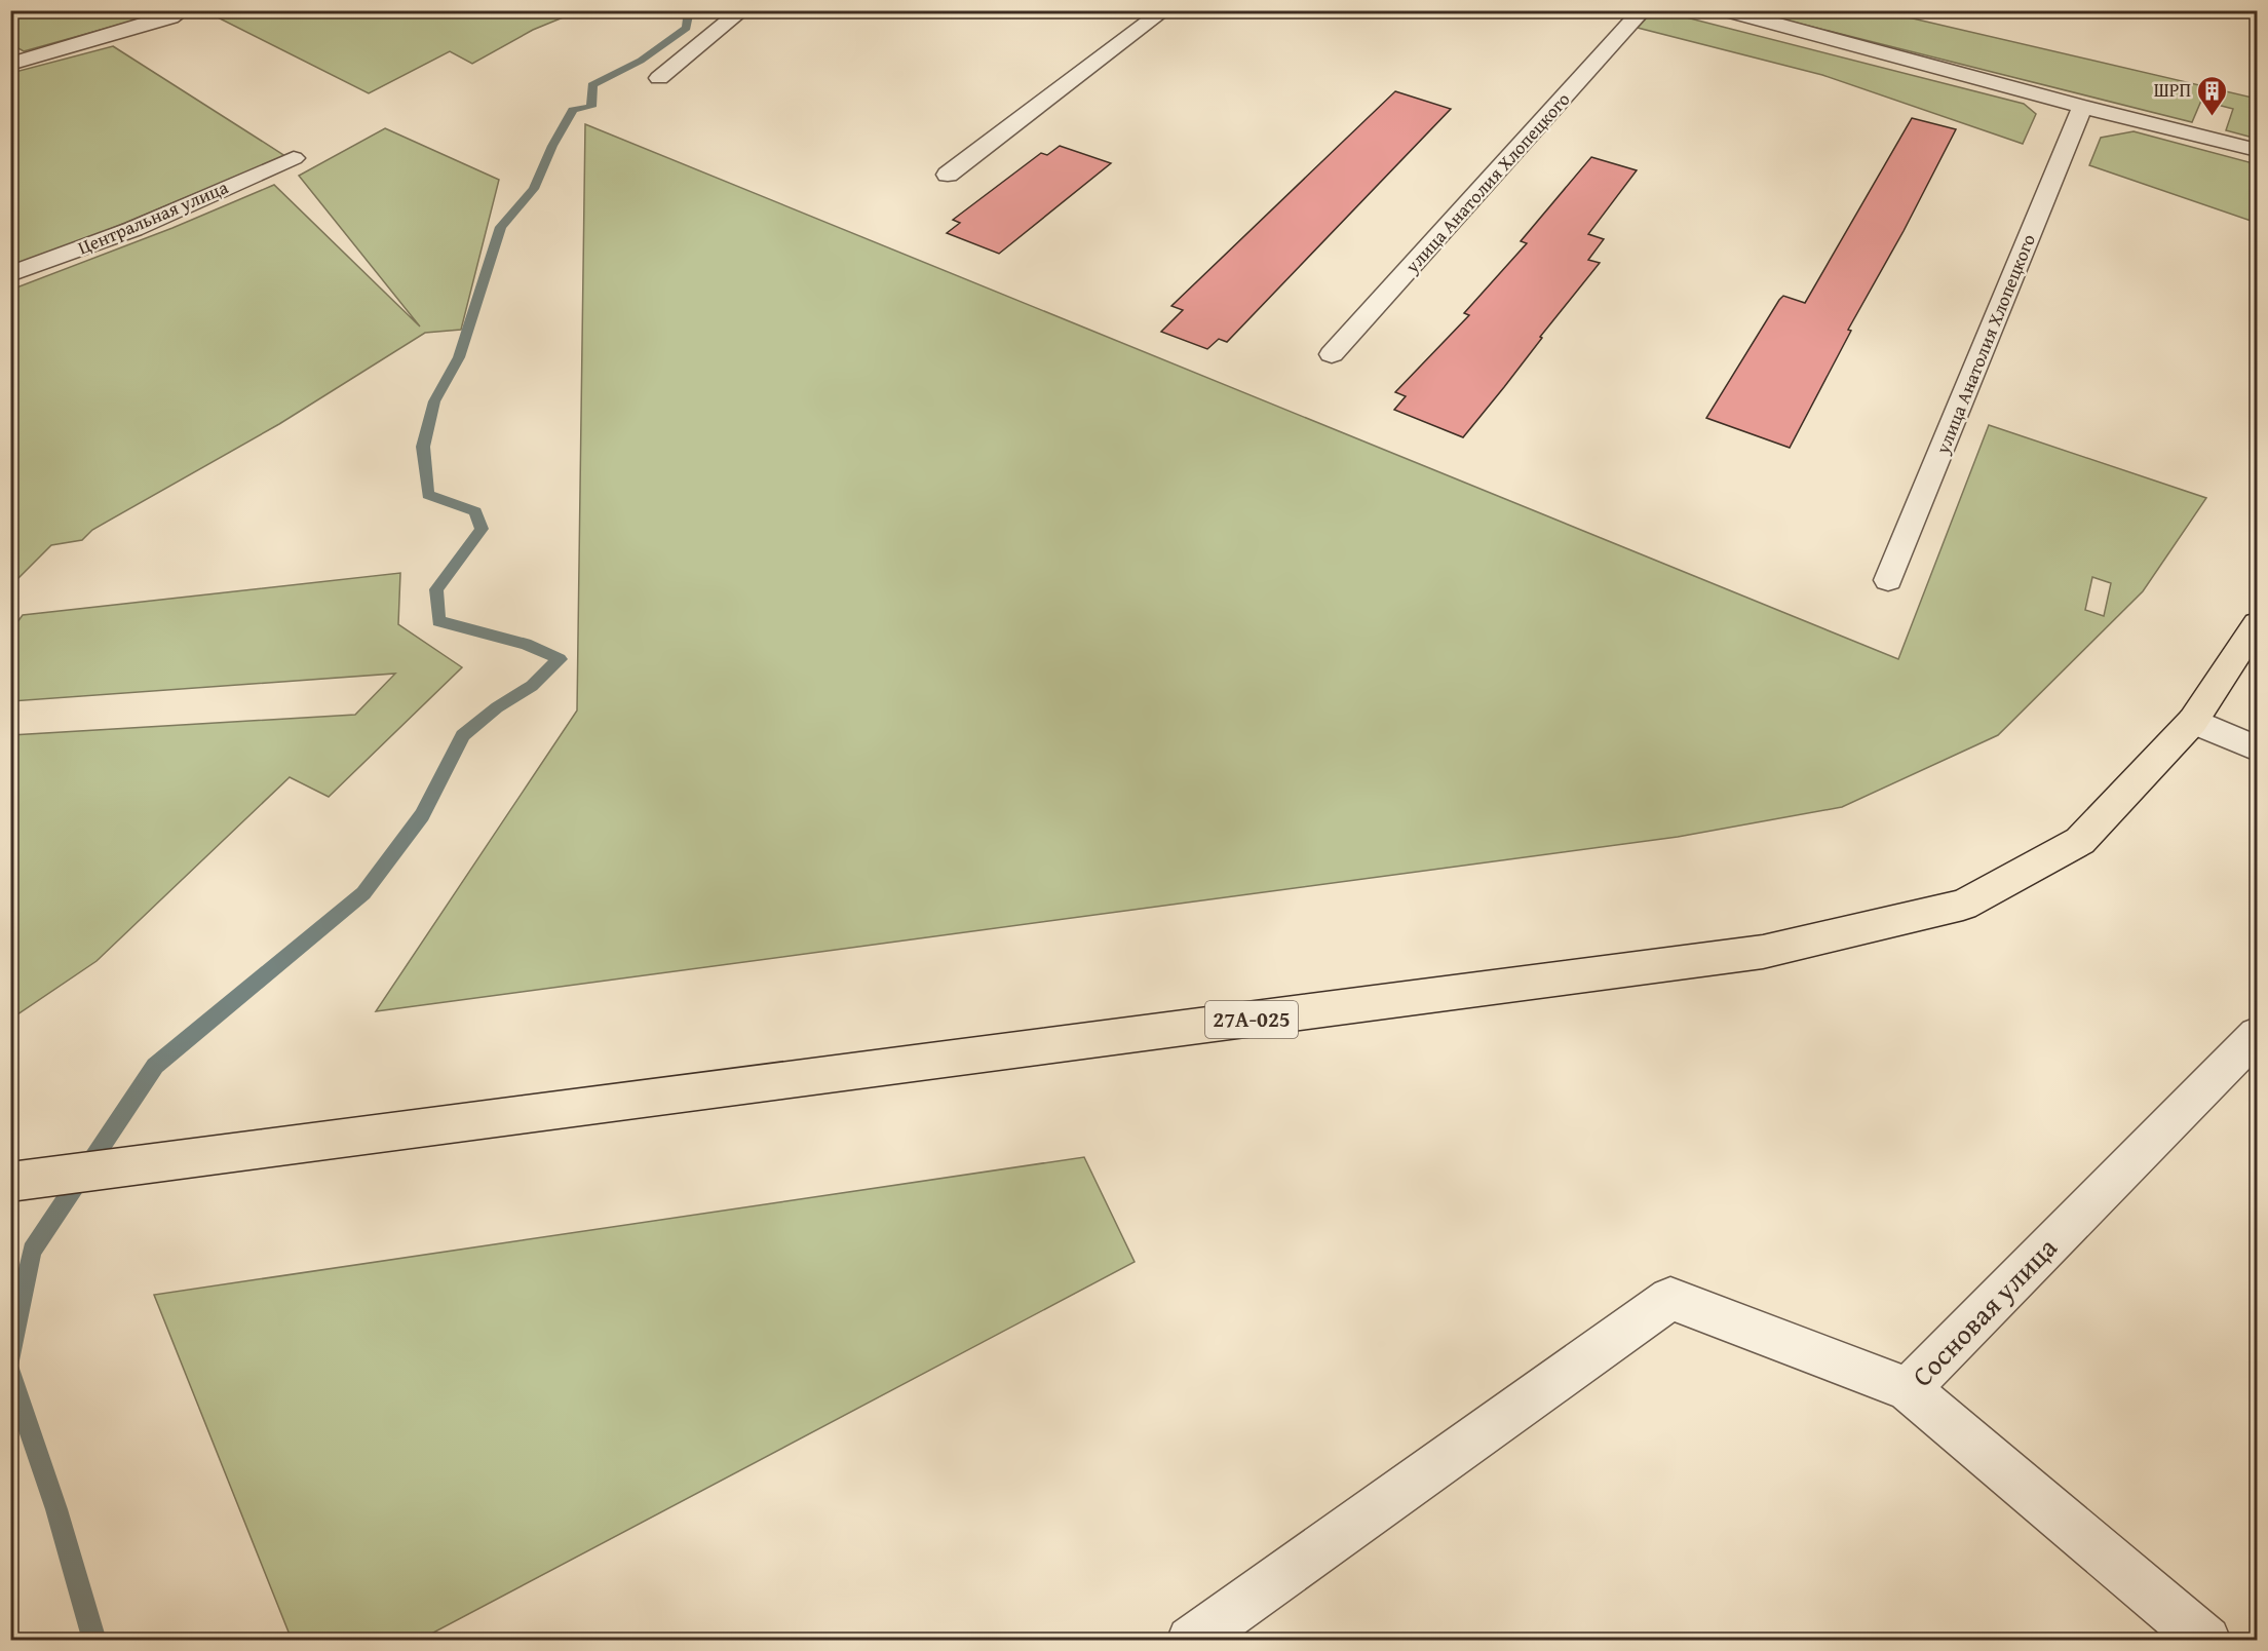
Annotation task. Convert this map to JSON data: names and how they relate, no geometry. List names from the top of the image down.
{
  "streets": {
    "main road": ["27А-025"],
    "street": ["улица Анатолия Хлопецкого", "Центральная улица", "Сосновая улица"]
  },
  "places": {
    "building": ["ШРП"]
  }
}
